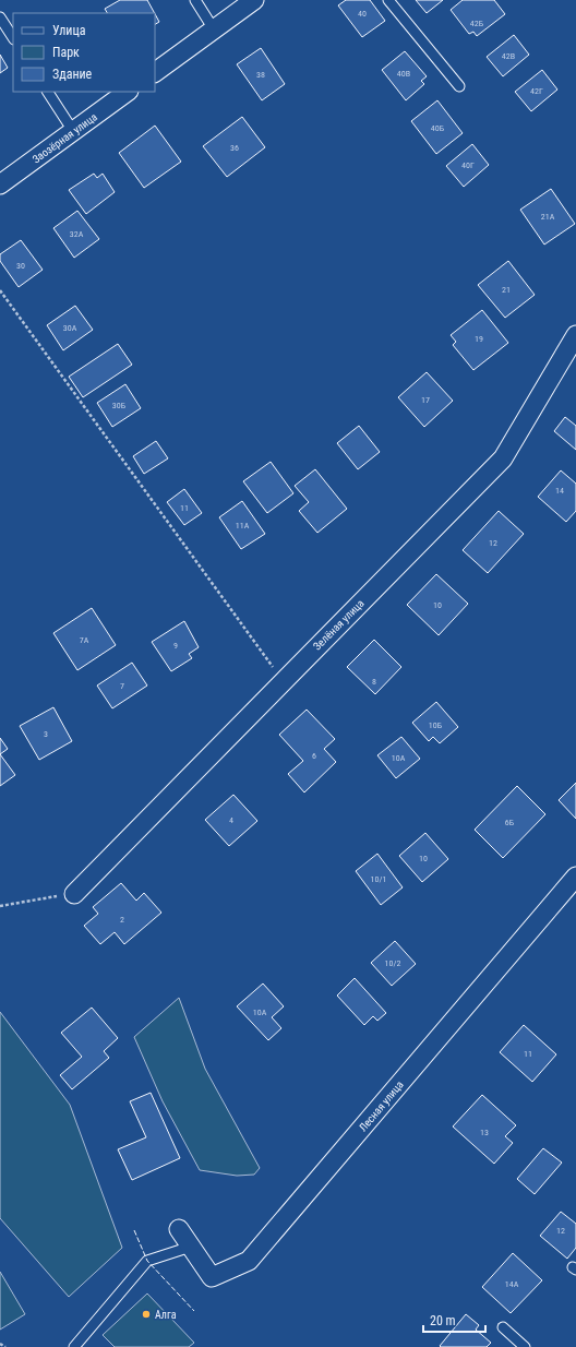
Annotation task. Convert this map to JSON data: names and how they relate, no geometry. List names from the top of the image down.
{
  "streets": {
    "street": ["Заозёрная улица", "Зелёная улица", "Лесная улица"]
  },
  "places": ["Алга"],
  "house_numbers": [
    "40",
    "42Б",
    "42В",
    "40В",
    "38",
    "42Г",
    "40Б",
    "36",
    "40Г",
    "21А",
    "32А",
    "30",
    "21",
    "30А",
    "19",
    "17",
    "30Б",
    "14",
    "11",
    "11А",
    "12",
    "10",
    "7А",
    "9",
    "8",
    "7",
    "10Б",
    "3",
    "6",
    "10А",
    "4",
    "6Б",
    "10",
    "10/1",
    "2",
    "10/2",
    "10А",
    "11",
    "13",
    "12",
    "14А"
  ],
  "legend": ["Улица", "Парк", "Здание"],
  "scale_bar": "20 m"
}
